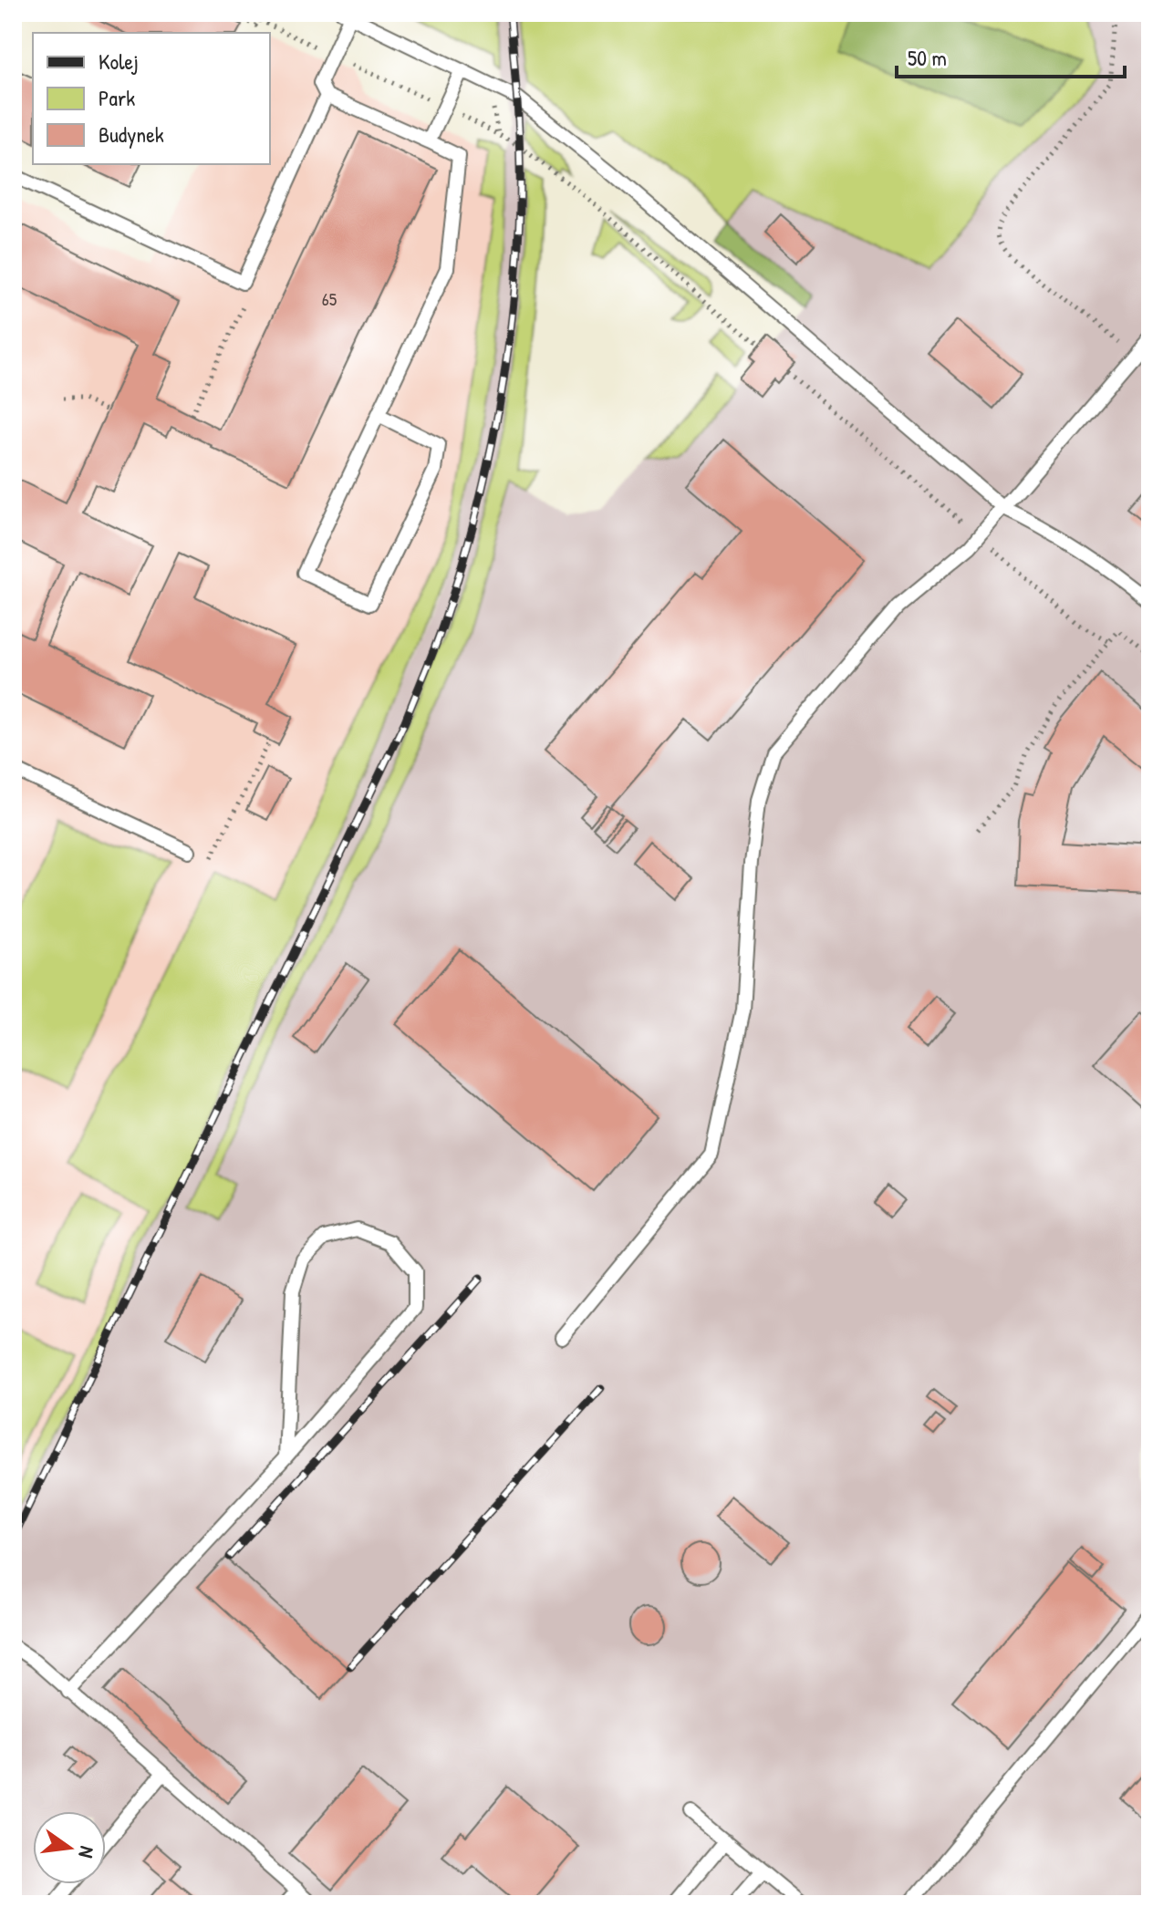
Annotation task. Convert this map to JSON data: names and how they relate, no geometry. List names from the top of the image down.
{
  "house_numbers": ["65"],
  "legend": ["Kolej", "Park", "Budynek"],
  "scale_bar": "50 m",
  "north": "right"
}
